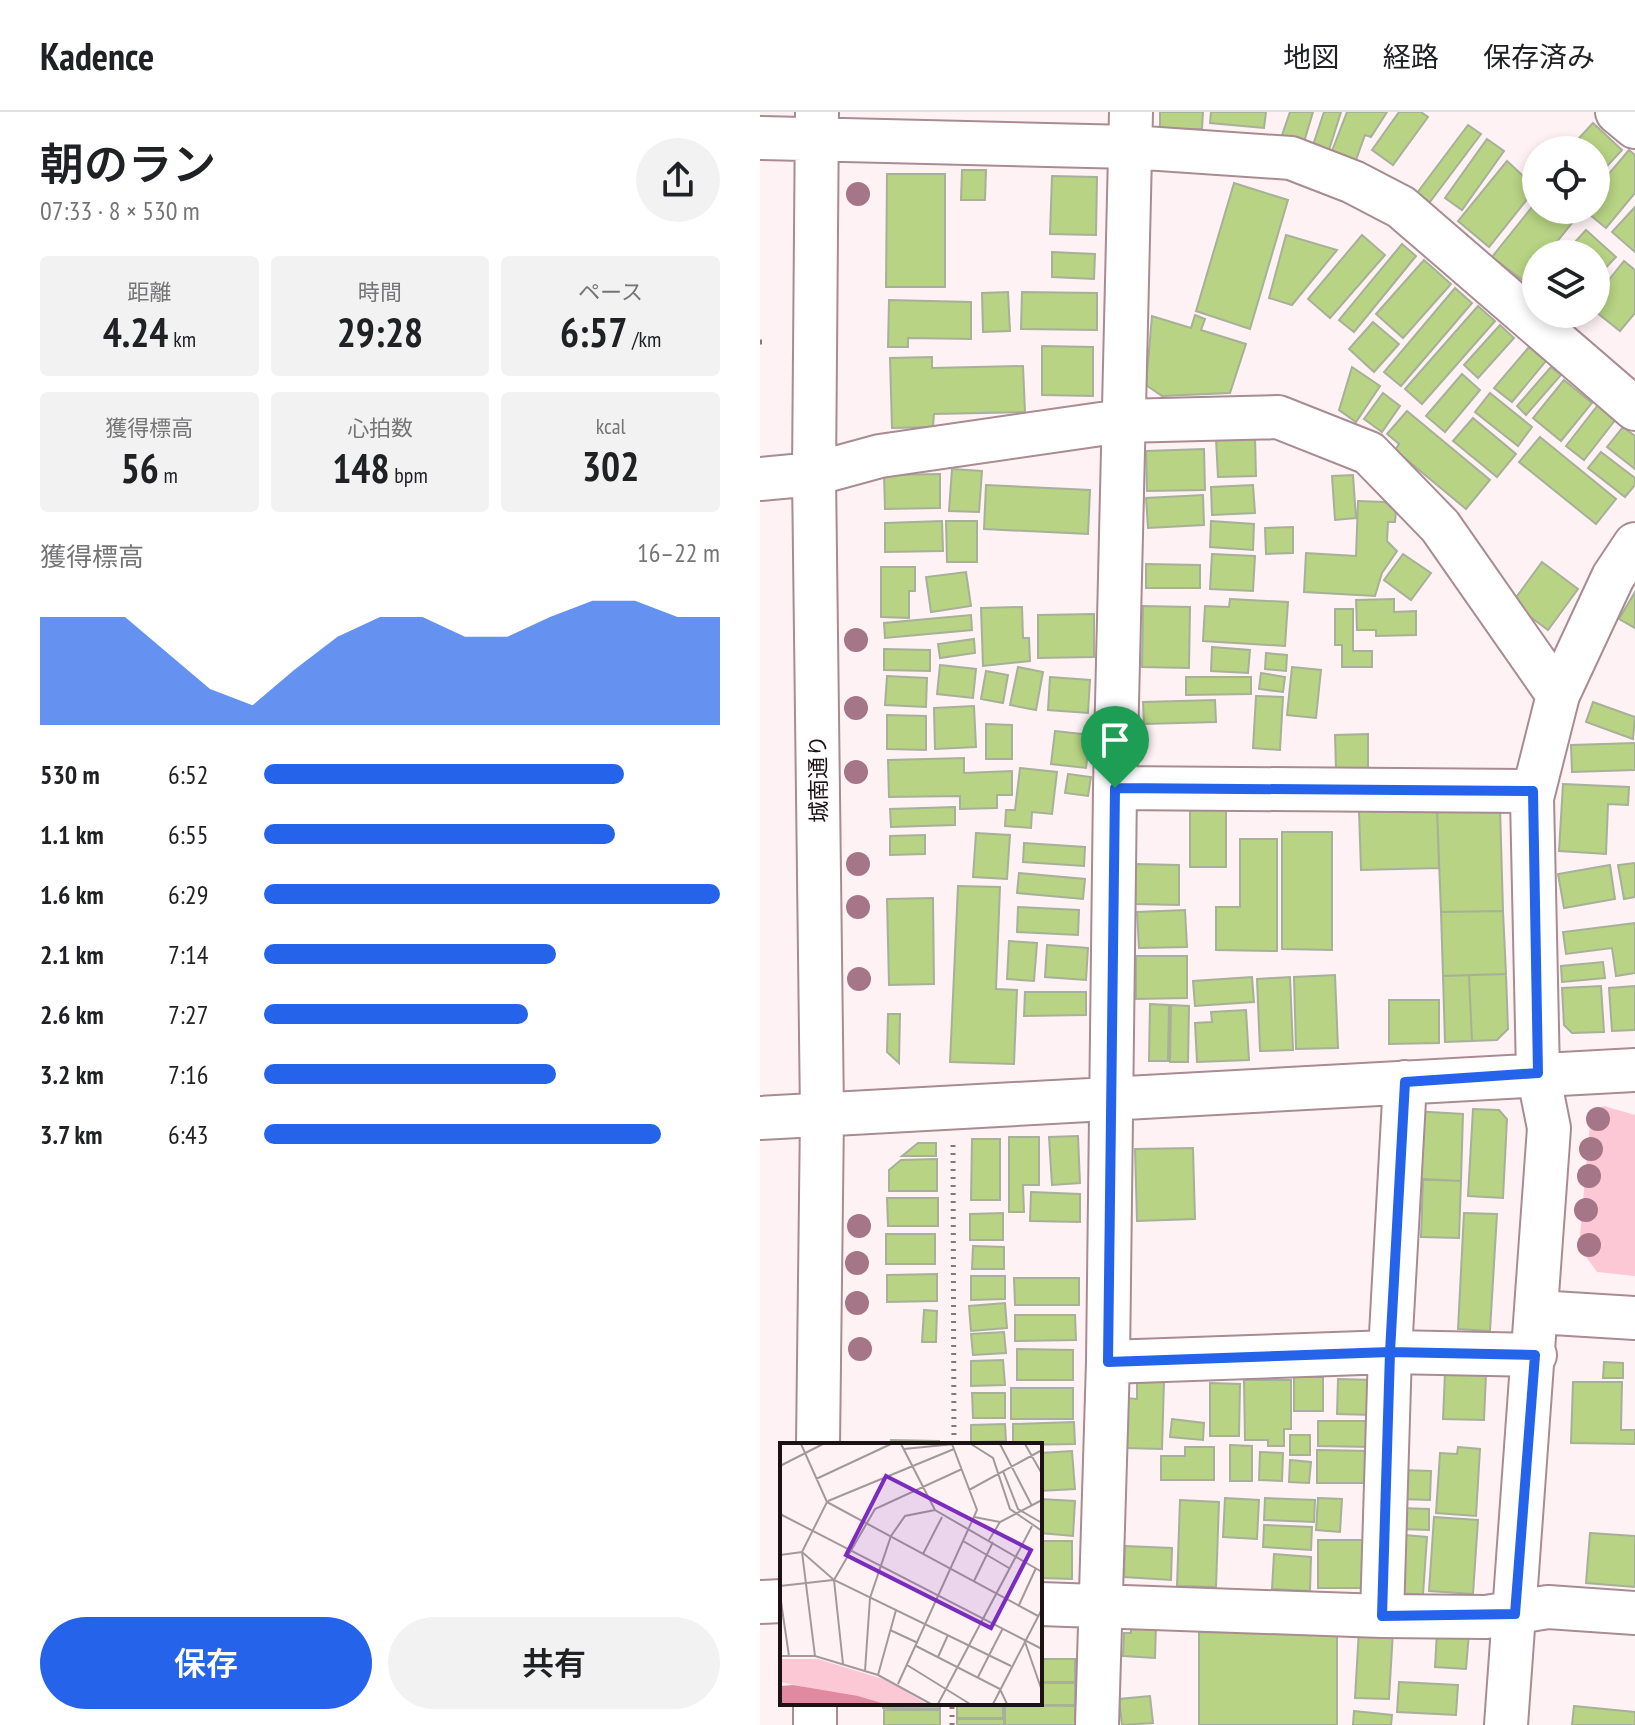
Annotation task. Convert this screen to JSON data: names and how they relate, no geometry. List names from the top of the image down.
{
  "streets": {
    "street": ["城南通り"]
  },
  "page": {
    "header": "Kadence",
    "nav": ["地図", "経路", "保存済み"],
    "heading": ["朝のラン", "07:33 · 8 × 530 m"],
    "stats": [
      ["距離", "4.24 km"],
      ["時間", "29:28"],
      ["ペース", "6:57 /km"],
      ["獲得標高", "56 m"],
      ["心拍数", "148 bpm"],
      ["kcal", "302"]
    ],
    "chart": ["獲得標高", "16–22 m"],
    "list": [
      {
        "name": "530 m",
        "note": "6:52"
      },
      {
        "name": "1.1 km",
        "note": "6:55"
      },
      {
        "name": "1.6 km",
        "note": "6:29"
      },
      {
        "name": "2.1 km",
        "note": "7:14"
      },
      {
        "name": "2.6 km",
        "note": "7:27"
      },
      {
        "name": "3.2 km",
        "note": "7:16"
      },
      {
        "name": "3.7 km",
        "note": "6:43"
      }
    ],
    "buttons": ["保存", "共有"]
  }
}
